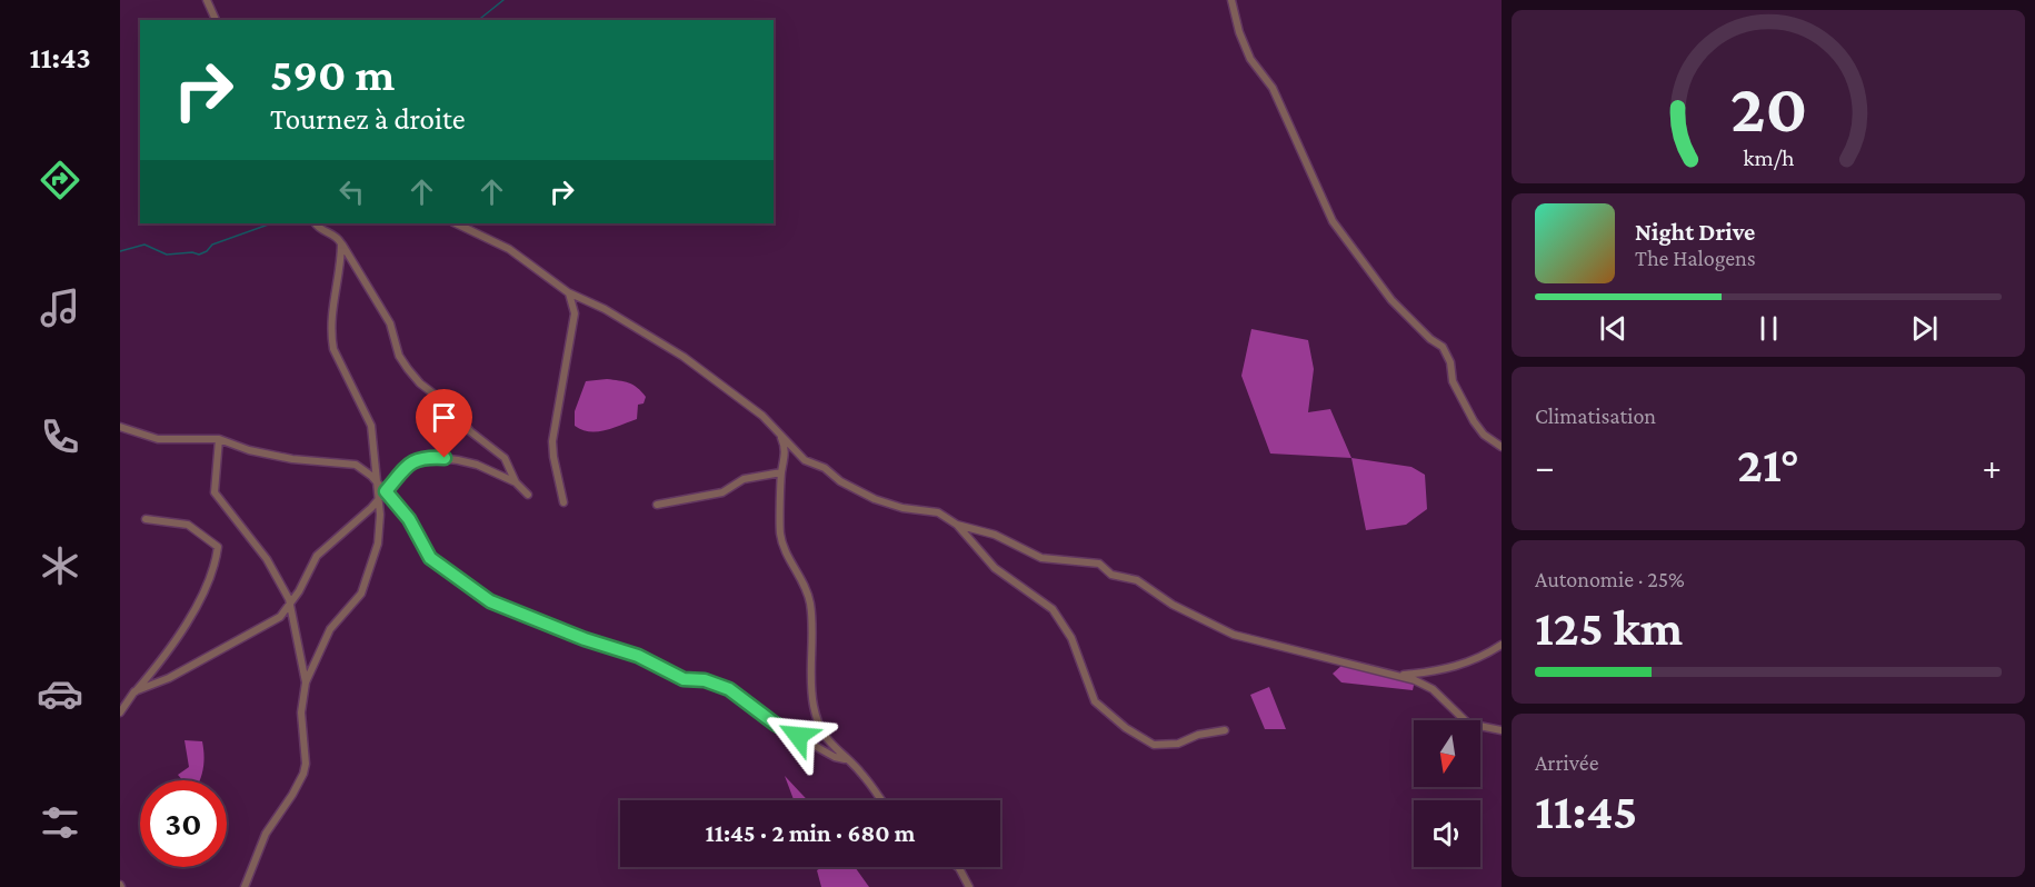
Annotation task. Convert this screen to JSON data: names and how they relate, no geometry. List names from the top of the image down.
{
  "north": "bottom",
  "page": {
    "tabs": "11:43",
    "turn": ["590 m", "Tournez à droite"],
    "song": ["Night Drive", "The Halogens"],
    "tile": [
      "Climatisation",
      ["Autonomie · 25%", "125 km"],
      ["Arrivée", "11:45"]
    ],
    "heat": ["−", "21°", "+"],
    "limit": "30",
    "trip": "11:45 · 2 min · 680 m",
    "gauge": ["20", "km/h"]
  }
}
